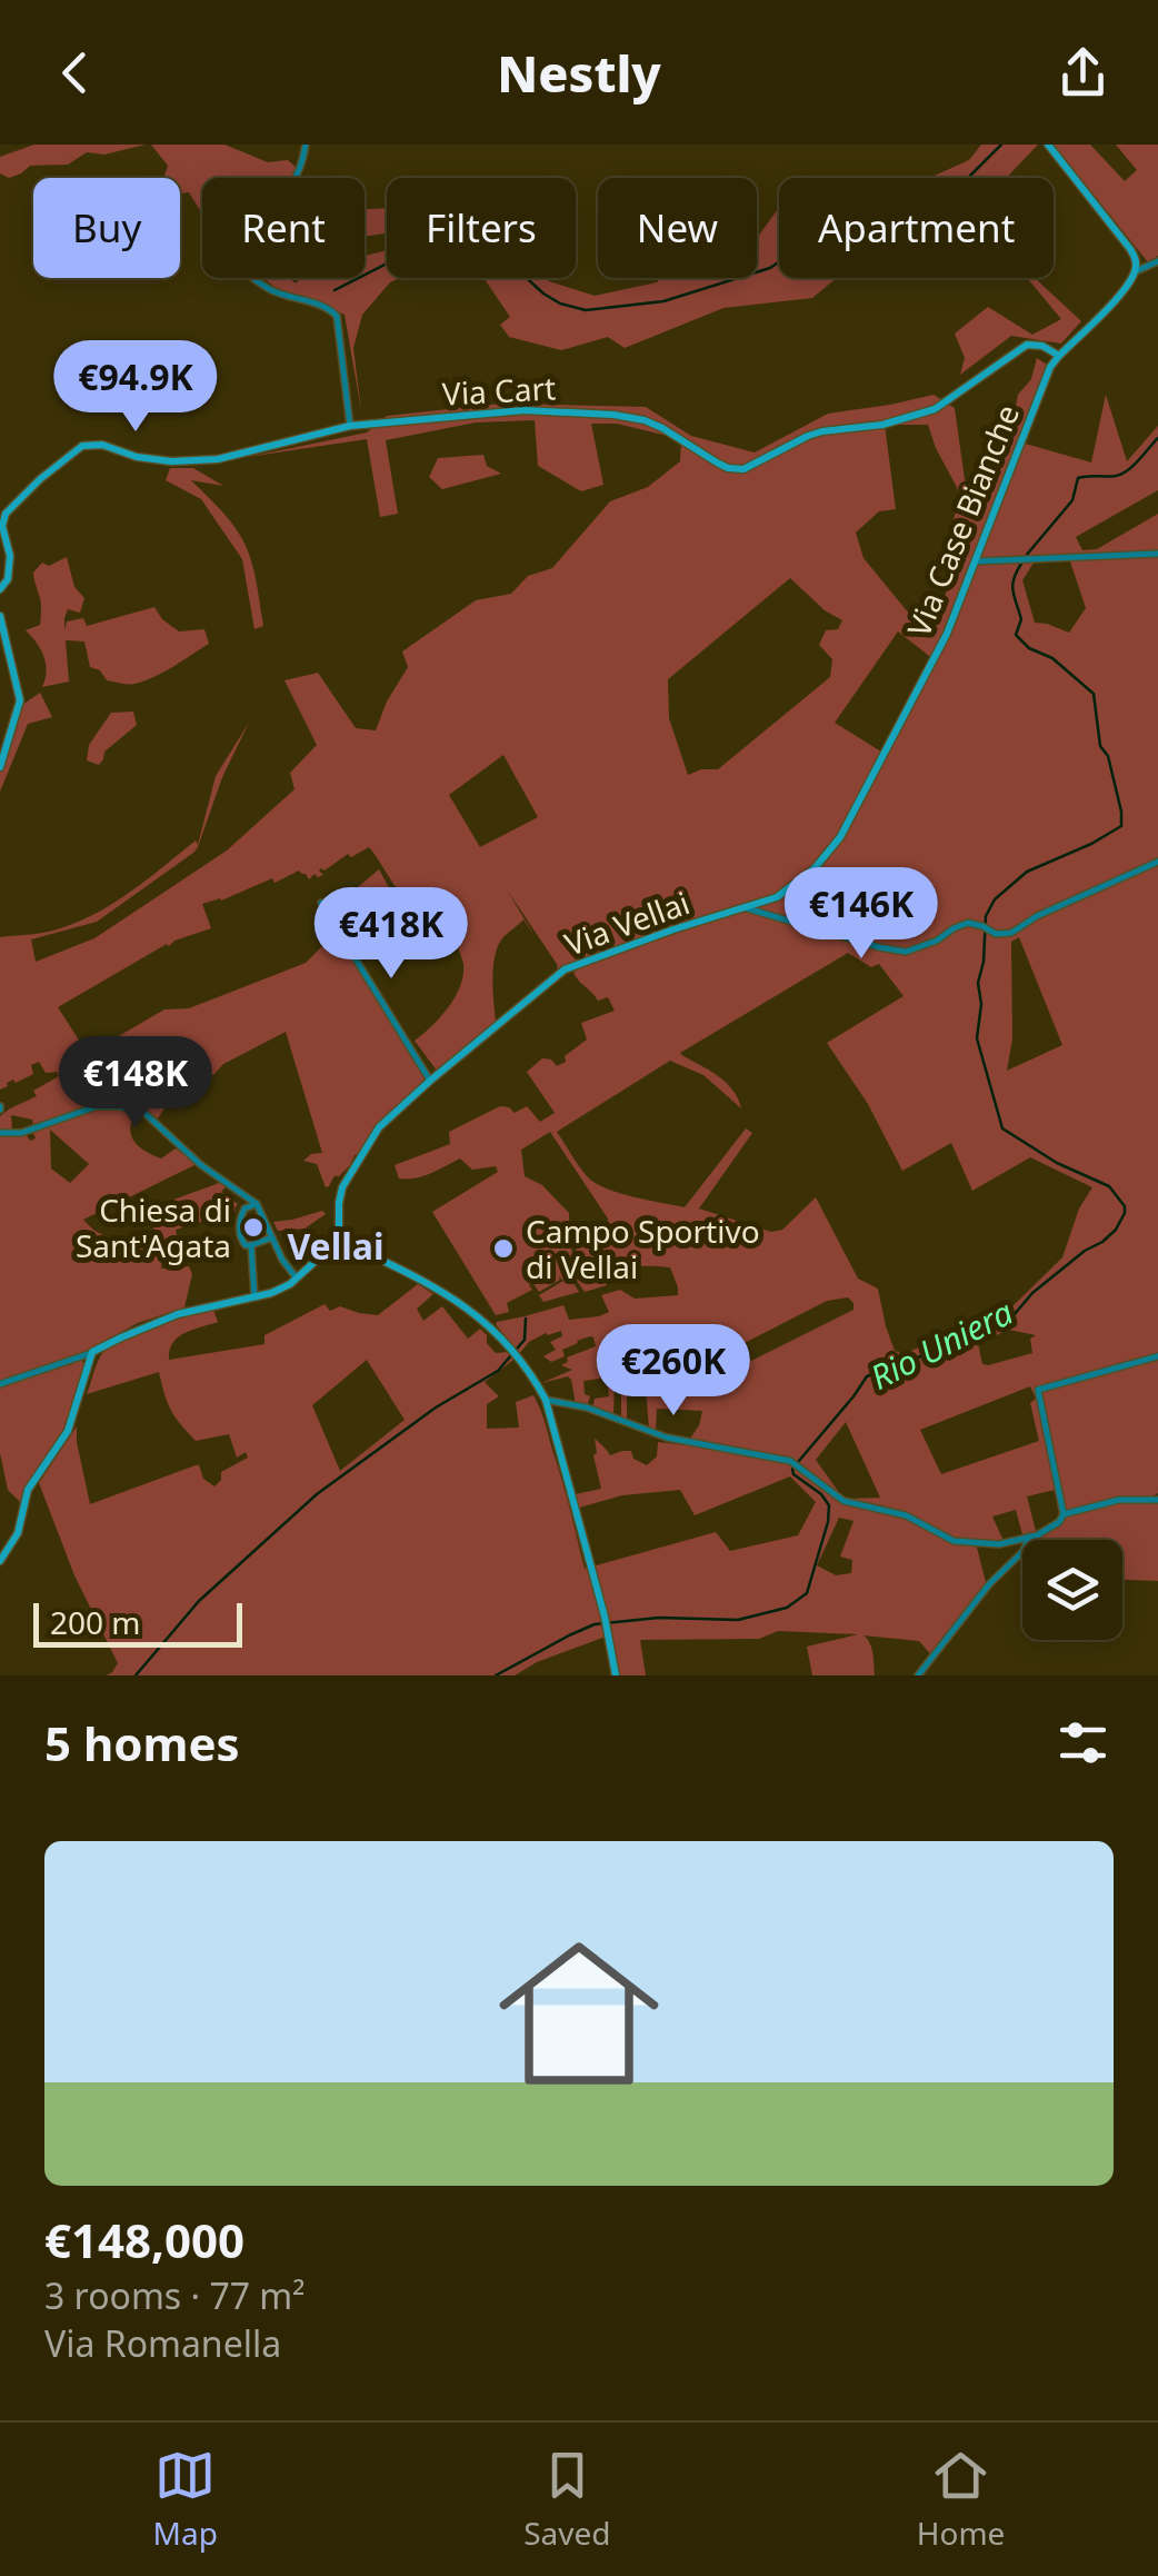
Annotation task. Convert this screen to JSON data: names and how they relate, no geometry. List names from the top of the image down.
{
  "streets": {
    "street": ["Via Cart", "Via Case Bianche", "Via Vellai"]
  },
  "crossings": [
    ["Via Cart", "Via Case Bianche"],
    ["Via Case Bianche", "Via Vellai"]
  ],
  "districts": ["Vellai"],
  "water": ["Rio Uniera"],
  "places": ["Chiesa di Sant'Agata", "Campo Sportivo di Vellai"],
  "scale_bar": "200 m",
  "page": {
    "header": "Nestly",
    "chip": [
      "Buy",
      "Rent",
      "Filters",
      "New",
      "Apartment"
    ],
    "price": [
      "€94.9K",
      "€146K",
      "€418K",
      "€148K",
      "€260K"
    ],
    "scale": "200 m",
    "heading": "5 homes",
    "list": [
      {
        "name": "€148,000",
        "note": "3 rooms · 77 m² · Via Romanella"
      }
    ],
    "tabs": ["Map", "Saved", "Home"]
  }
}
